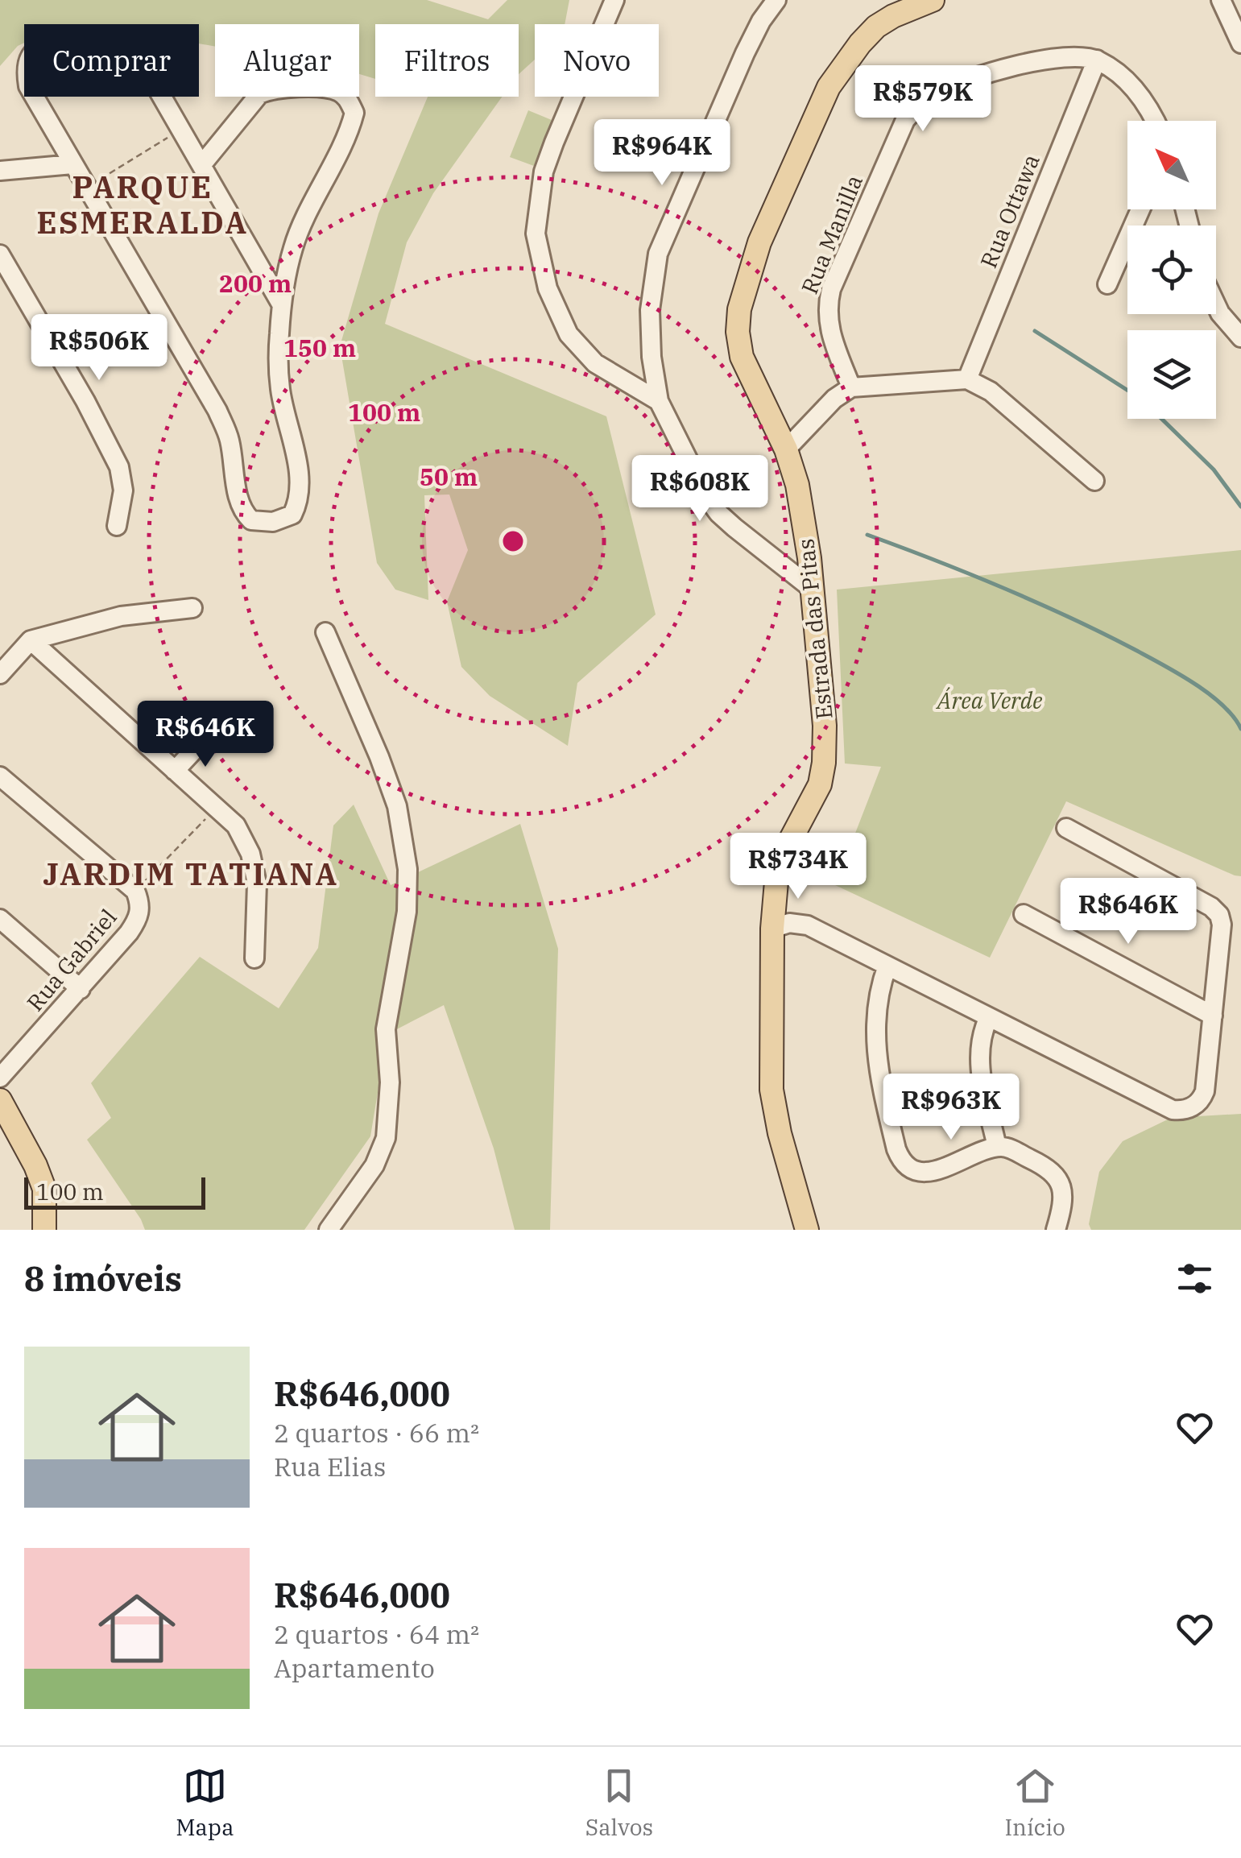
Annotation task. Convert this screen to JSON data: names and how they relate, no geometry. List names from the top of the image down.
{
  "streets": {
    "main road": ["Estrada das Pitas"],
    "street": ["Rua Ottawa", "Rua Manilla", "Rua Gabriel"]
  },
  "crossings": [
    ["Rua Ottawa", "Rua Manilla"]
  ],
  "districts": ["PARQUE ESMERALDA", "JARDIM TATIANA"],
  "parks": ["Área Verde"],
  "scale_bar": "100 m",
  "north": "top left",
  "page": {
    "chip": [
      "Comprar",
      "Alugar",
      "Filtros",
      "Novo"
    ],
    "price": [
      "R$579K",
      "R$964K",
      "R$506K",
      "R$608K",
      "R$646K",
      "R$734K",
      "R$646K",
      "R$963K"
    ],
    "scale": "100 m",
    "heading": "8 imóveis",
    "list": [
      {
        "name": "R$646,000",
        "note": "2 quartos · 66 m² · Rua Elias"
      },
      {
        "name": "R$646,000",
        "note": "2 quartos · 64 m² · Apartamento"
      }
    ],
    "tabs": ["Mapa", "Salvos", "Início"]
  },
  "rings": [
    "200 m",
    "150 m",
    "100 m",
    "50 m"
  ]
}
